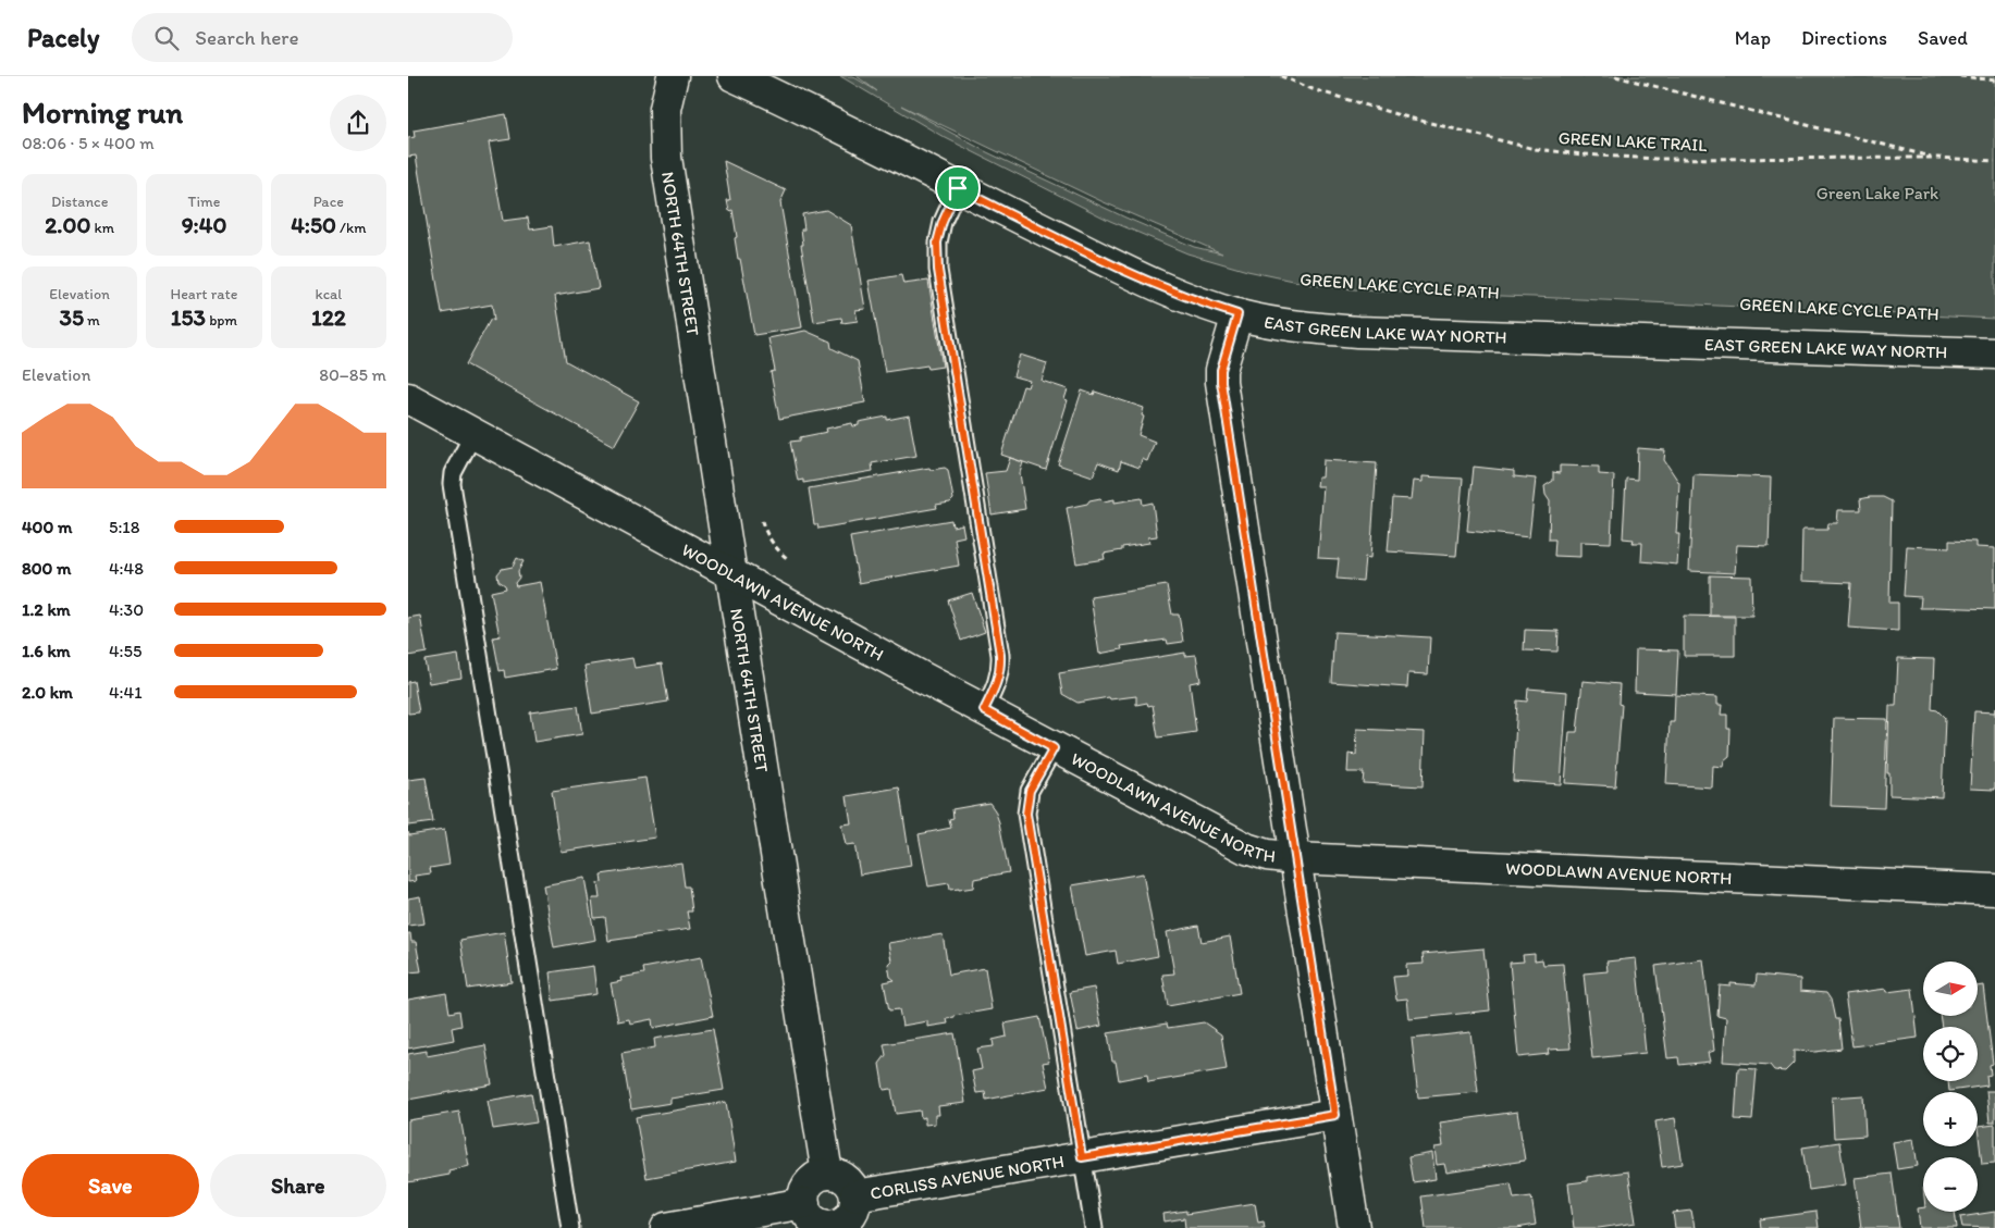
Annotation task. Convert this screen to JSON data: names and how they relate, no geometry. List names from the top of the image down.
{
  "streets": {
    "street": [
      "NORTH 64TH STREET",
      "EAST GREEN LAKE WAY NORTH",
      "WOODLAWN AVENUE NORTH",
      "CORLISS AVENUE NORTH"
    ],
    "path": ["GREEN LAKE TRAIL"]
  },
  "crossings": [
    ["NORTH 64TH STREET", "WOODLAWN AVENUE NORTH"],
    ["NORTH 64TH STREET", "CORLISS AVENUE NORTH"]
  ],
  "parks": ["Green Lake Park"],
  "north": "right",
  "page": {
    "header": "Pacely",
    "search": "Search here",
    "nav": ["Map", "Directions", "Saved"],
    "heading": ["Morning run", "08:06 · 5 × 400 m"],
    "stats": [
      ["Distance", "2.00 km"],
      ["Time", "9:40"],
      ["Pace", "4:50 /km"],
      ["Elevation", "35 m"],
      ["Heart rate", "153 bpm"],
      ["kcal", "122"]
    ],
    "chart": ["Elevation", "80–85 m"],
    "list": [
      {
        "name": "400 m",
        "note": "5:18"
      },
      {
        "name": "800 m",
        "note": "4:48"
      },
      {
        "name": "1.2 km",
        "note": "4:30"
      },
      {
        "name": "1.6 km",
        "note": "4:55"
      },
      {
        "name": "2.0 km",
        "note": "4:41"
      }
    ],
    "map_buttons": ["+", "−"],
    "buttons": ["Save", "Share"]
  }
}
